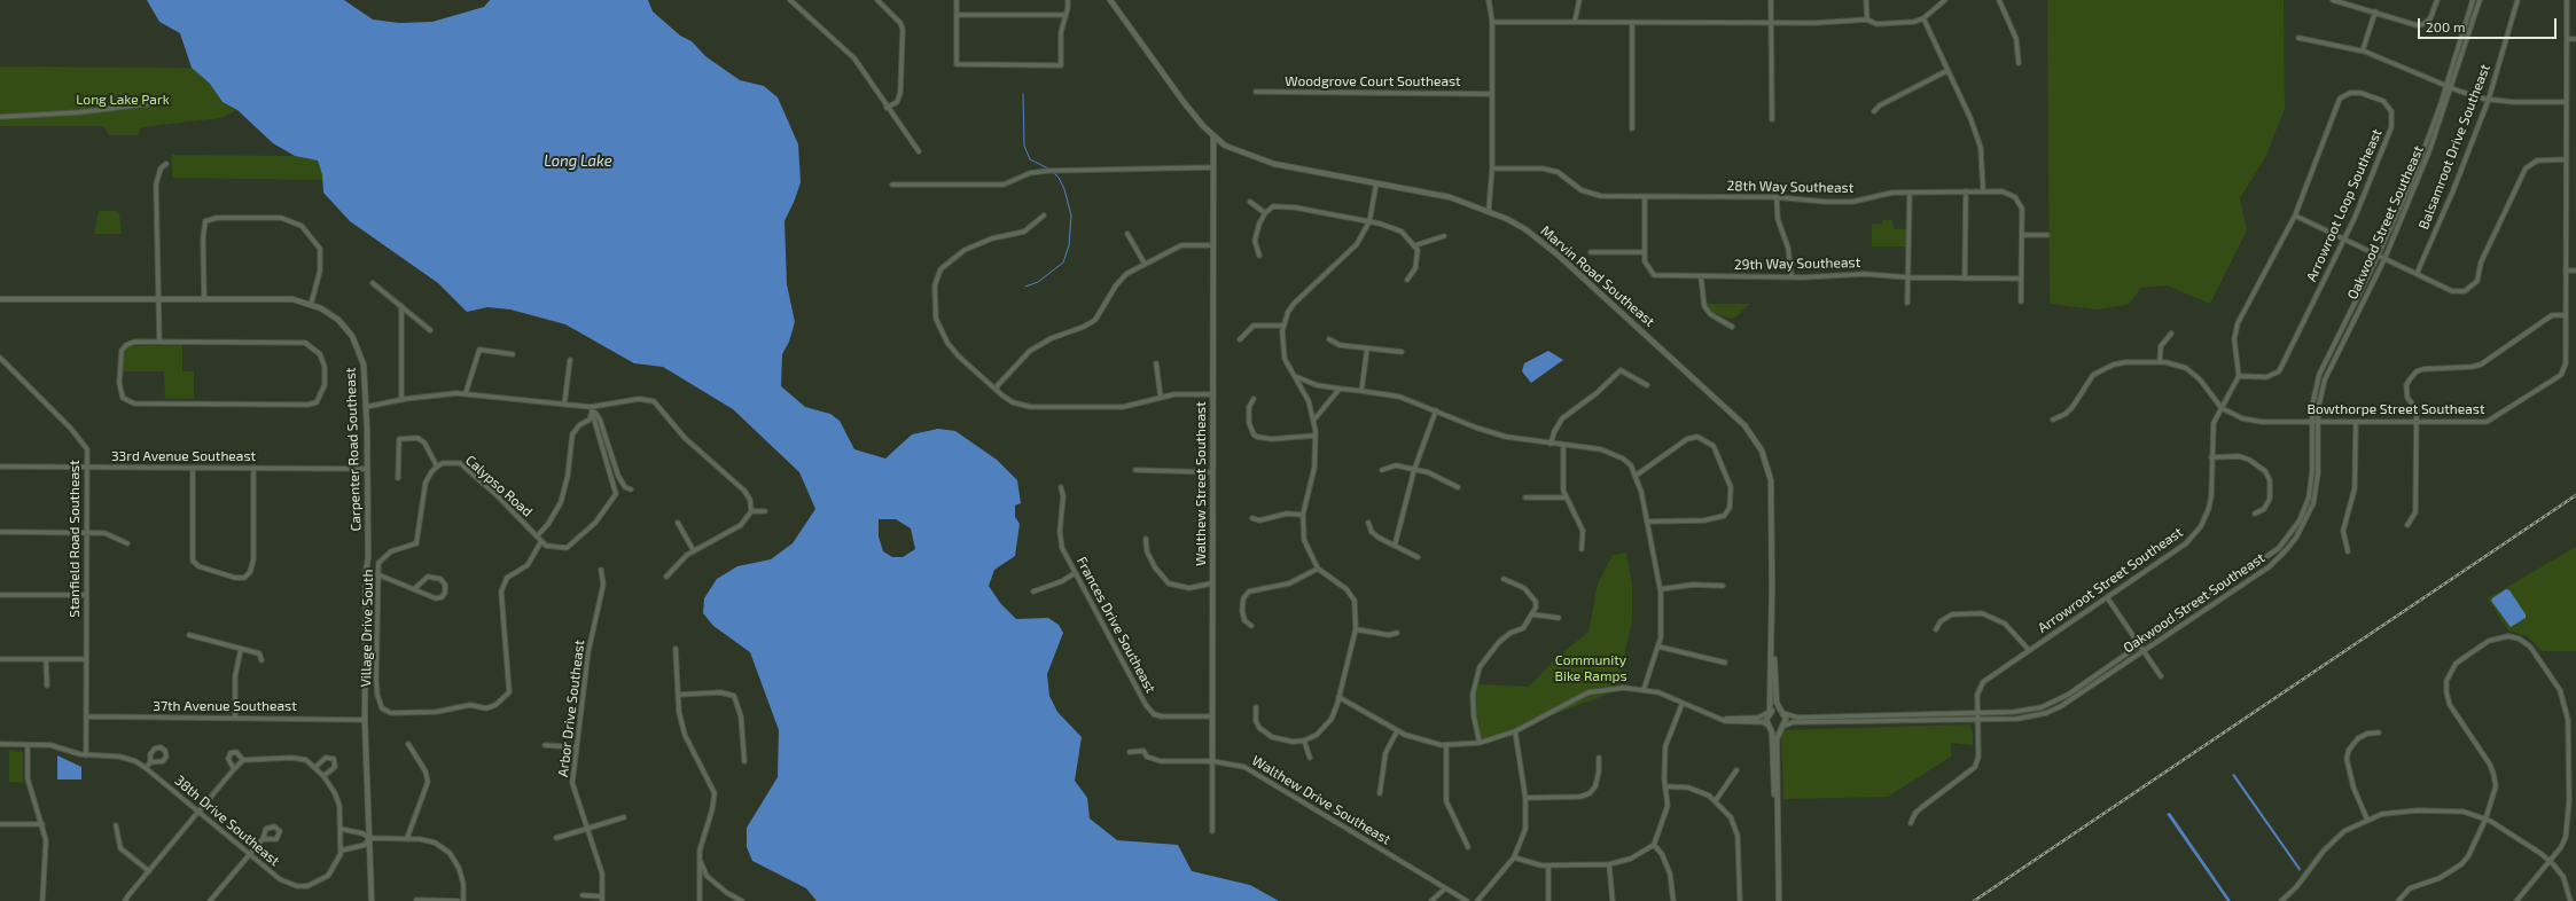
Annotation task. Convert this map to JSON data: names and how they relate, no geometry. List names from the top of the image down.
{
  "streets": {
    "street": [
      "Woodgrove Court Southeast",
      "Balsamroot Drive Southeast",
      "28th Way Southeast",
      "Arrowroot Loop Southeast",
      "Oakwood Street Southeast",
      "29th Way Southeast",
      "Marvin Road Southeast",
      "Bowthorpe Street Southeast",
      "Carpenter Road Southeast",
      "33rd Avenue Southeast",
      "Walthew Street Southeast",
      "Calypso Road",
      "Stanfield Road Southeast",
      "Arrowroot Street Southeast",
      "Frances Drive Southeast",
      "Village Drive South",
      "37th Avenue Southeast",
      "Arbor Drive Southeast",
      "Walthew Drive Southeast",
      "38th Drive Southeast"
    ]
  },
  "crossings": [
    ["28th Way Southeast", "29th Way Southeast"],
    ["Oakwood Street Southeast", "Marvin Road Southeast"],
    ["Oakwood Street Southeast", "Bowthorpe Street Southeast"],
    ["Oakwood Street Southeast", "Arrowroot Street Southeast"],
    ["Marvin Road Southeast", "Walthew Street Southeast"],
    ["Bowthorpe Street Southeast", "Arrowroot Street Southeast"],
    ["Carpenter Road Southeast", "33rd Avenue Southeast"],
    ["Carpenter Road Southeast", "37th Avenue Southeast"],
    ["33rd Avenue Southeast", "Stanfield Road Southeast"],
    ["Walthew Street Southeast", "Frances Drive Southeast"],
    ["Walthew Street Southeast", "Walthew Drive Southeast"],
    ["Calypso Road", "Village Drive South"],
    ["Stanfield Road Southeast", "37th Avenue Southeast"],
    ["Stanfield Road Southeast", "38th Drive Southeast"]
  ],
  "water": ["Long Lake"],
  "parks": ["Long Lake Park", "Community Bike Ramps"],
  "scale_bar": "200 m"
}
